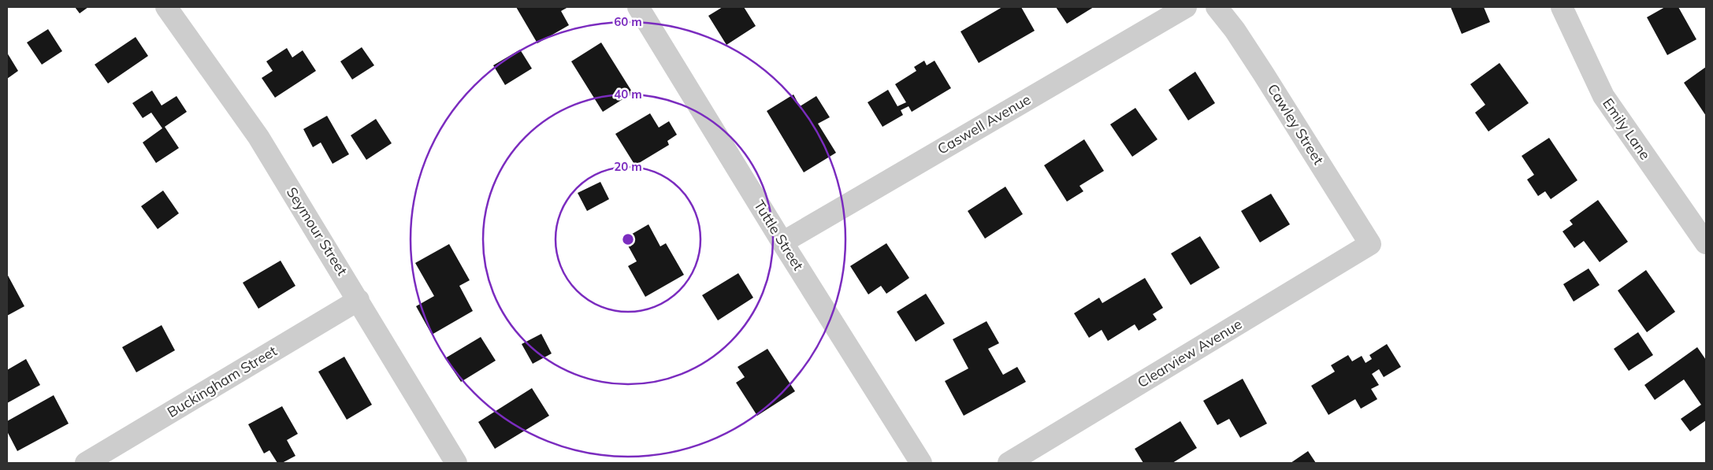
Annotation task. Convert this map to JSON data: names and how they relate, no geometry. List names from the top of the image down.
{
  "streets": {
    "street": [
      "Caswell Avenue",
      "Cawley Street",
      "Emily Lane",
      "Seymour Street",
      "Tuttle Street",
      "Clearview Avenue",
      "Buckingham Street"
    ]
  },
  "crossings": [
    ["Caswell Avenue", "Tuttle Street"],
    ["Cawley Street", "Clearview Avenue"],
    ["Seymour Street", "Buckingham Street"]
  ],
  "rings": ["60 m", "40 m", "20 m"]
}
